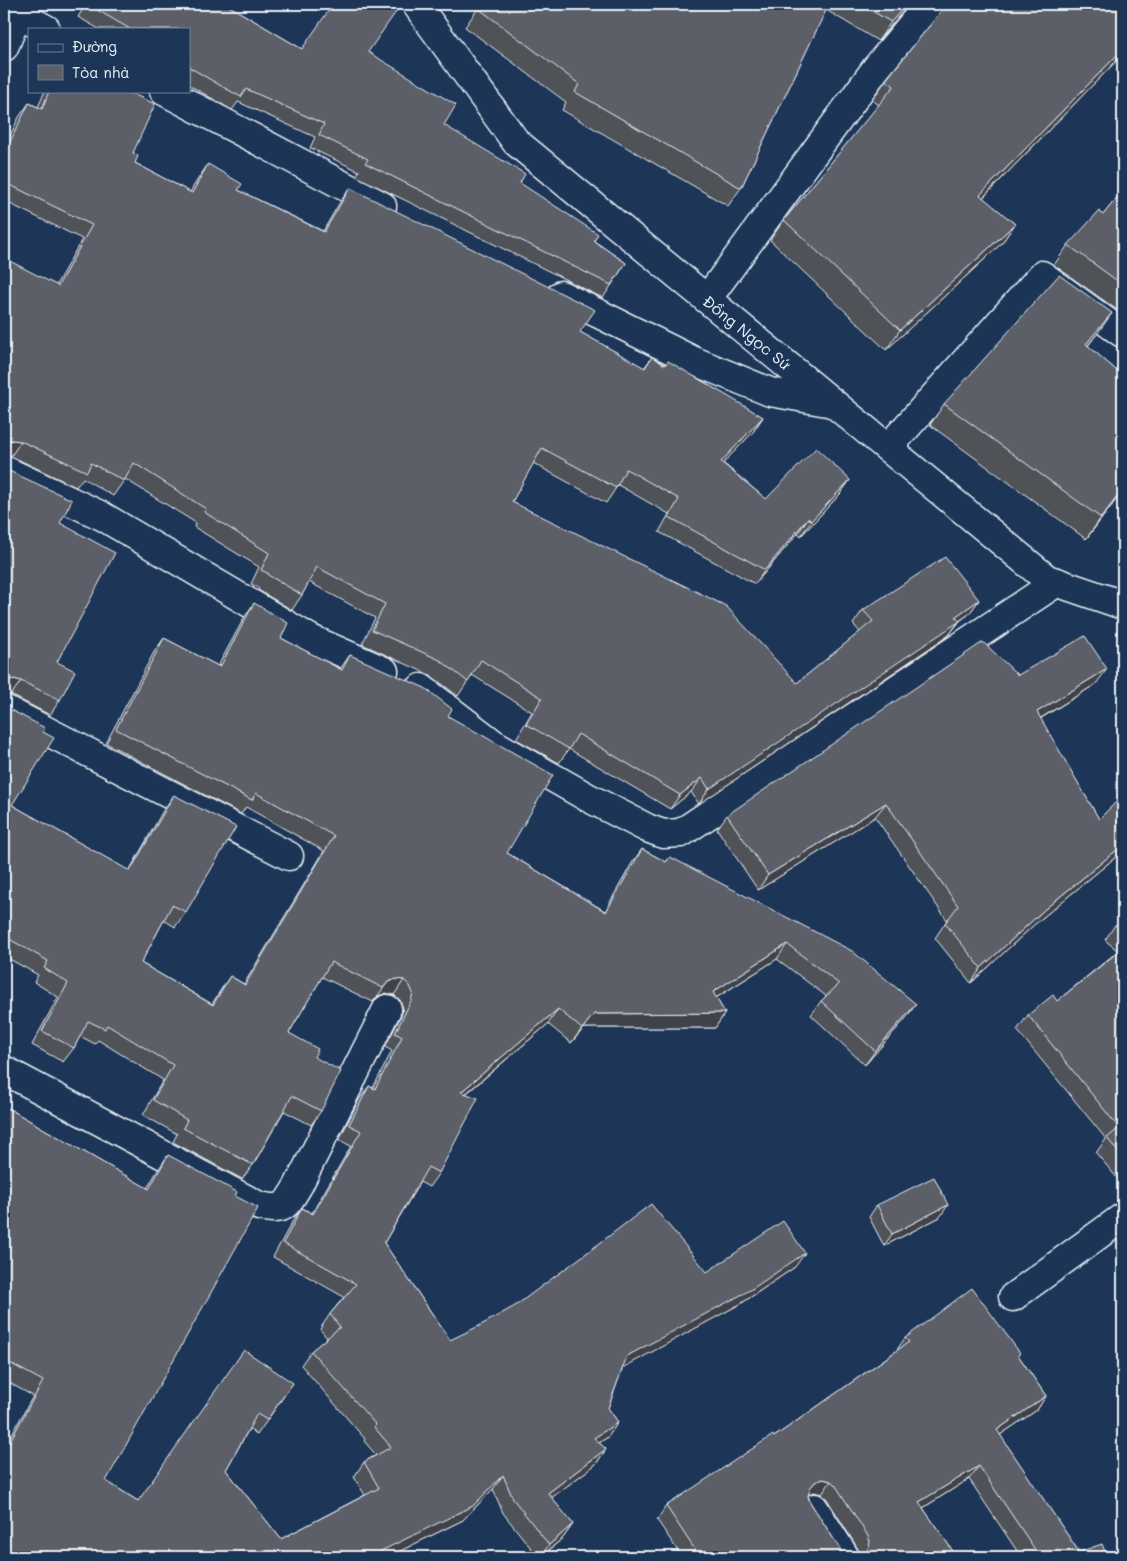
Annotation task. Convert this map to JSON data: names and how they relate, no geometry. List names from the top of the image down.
{
  "streets": {
    "street": ["Đồng Ngọc Sứ"]
  },
  "legend": ["Đường", "Tòa nhà"]
}
